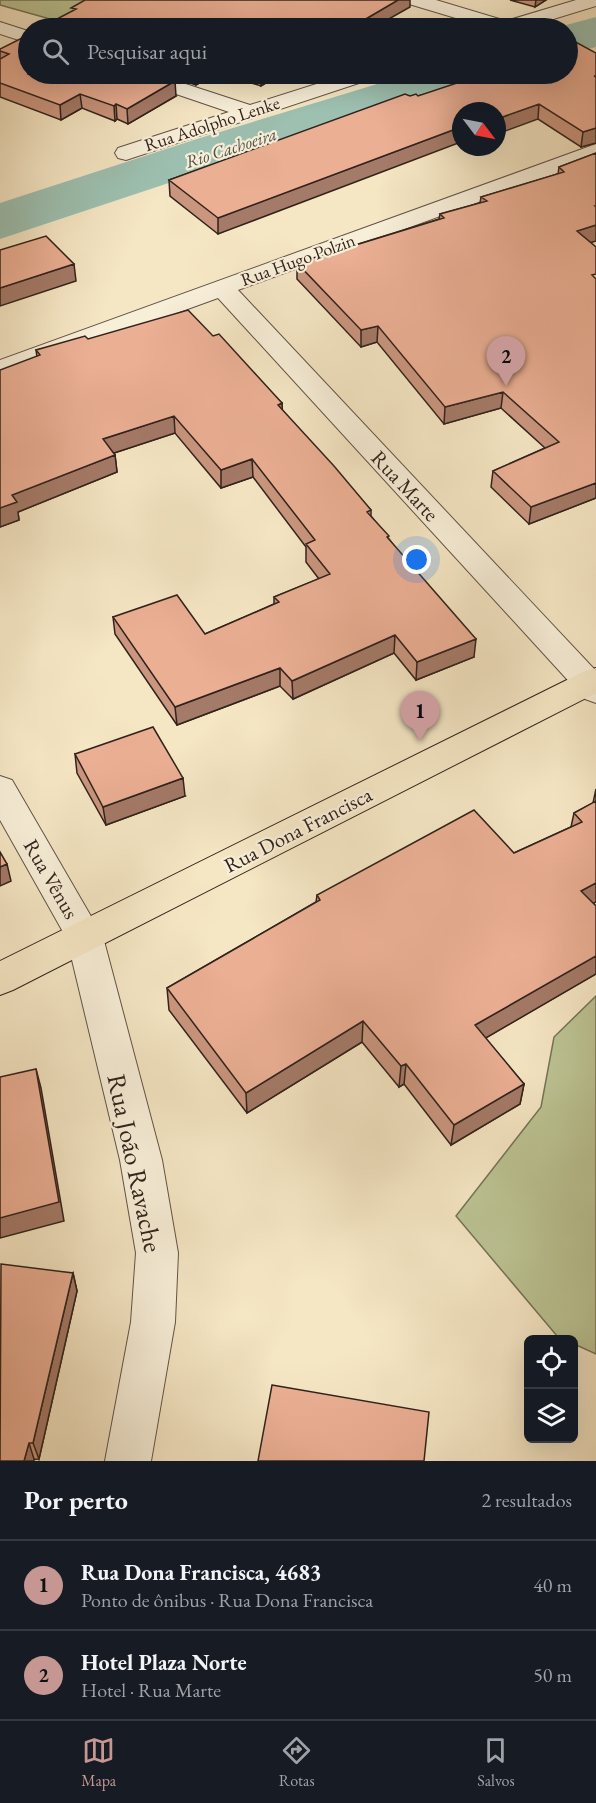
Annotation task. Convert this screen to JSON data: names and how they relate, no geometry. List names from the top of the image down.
{
  "streets": {
    "main road": ["Rua Dona Francisca"],
    "street": [
      "Rua Adolpho Lenke",
      "Rua Hugo Polzin",
      "Rua Marte",
      "Rua Vênus",
      "Rua João Ravache"
    ]
  },
  "crossings": [
    ["Rua Hugo Polzin", "Rua Marte"],
    ["Rua Marte", "Rua Dona Francisca"],
    ["Rua Dona Francisca", "Rua Vênus"],
    ["Rua Dona Francisca", "Rua João Ravache"],
    ["Rua Vênus", "Rua João Ravache"]
  ],
  "water": ["Rio Cachoeira"],
  "north": "bottom right",
  "page": {
    "search": "Pesquisar aqui",
    "pins": ["2", "1"],
    "heading": ["Por perto", "2 resultados"],
    "list": [
      {
        "mark": "1",
        "name": "Rua Dona Francisca, 4683",
        "note": "Ponto de ônibus · Rua Dona Francisca",
        "value": "40 m"
      },
      {
        "mark": "2",
        "name": "Hotel Plaza Norte",
        "note": "Hotel · Rua Marte",
        "value": "50 m"
      }
    ],
    "nav": ["Mapa", "Rotas", "Salvos"]
  }
}
